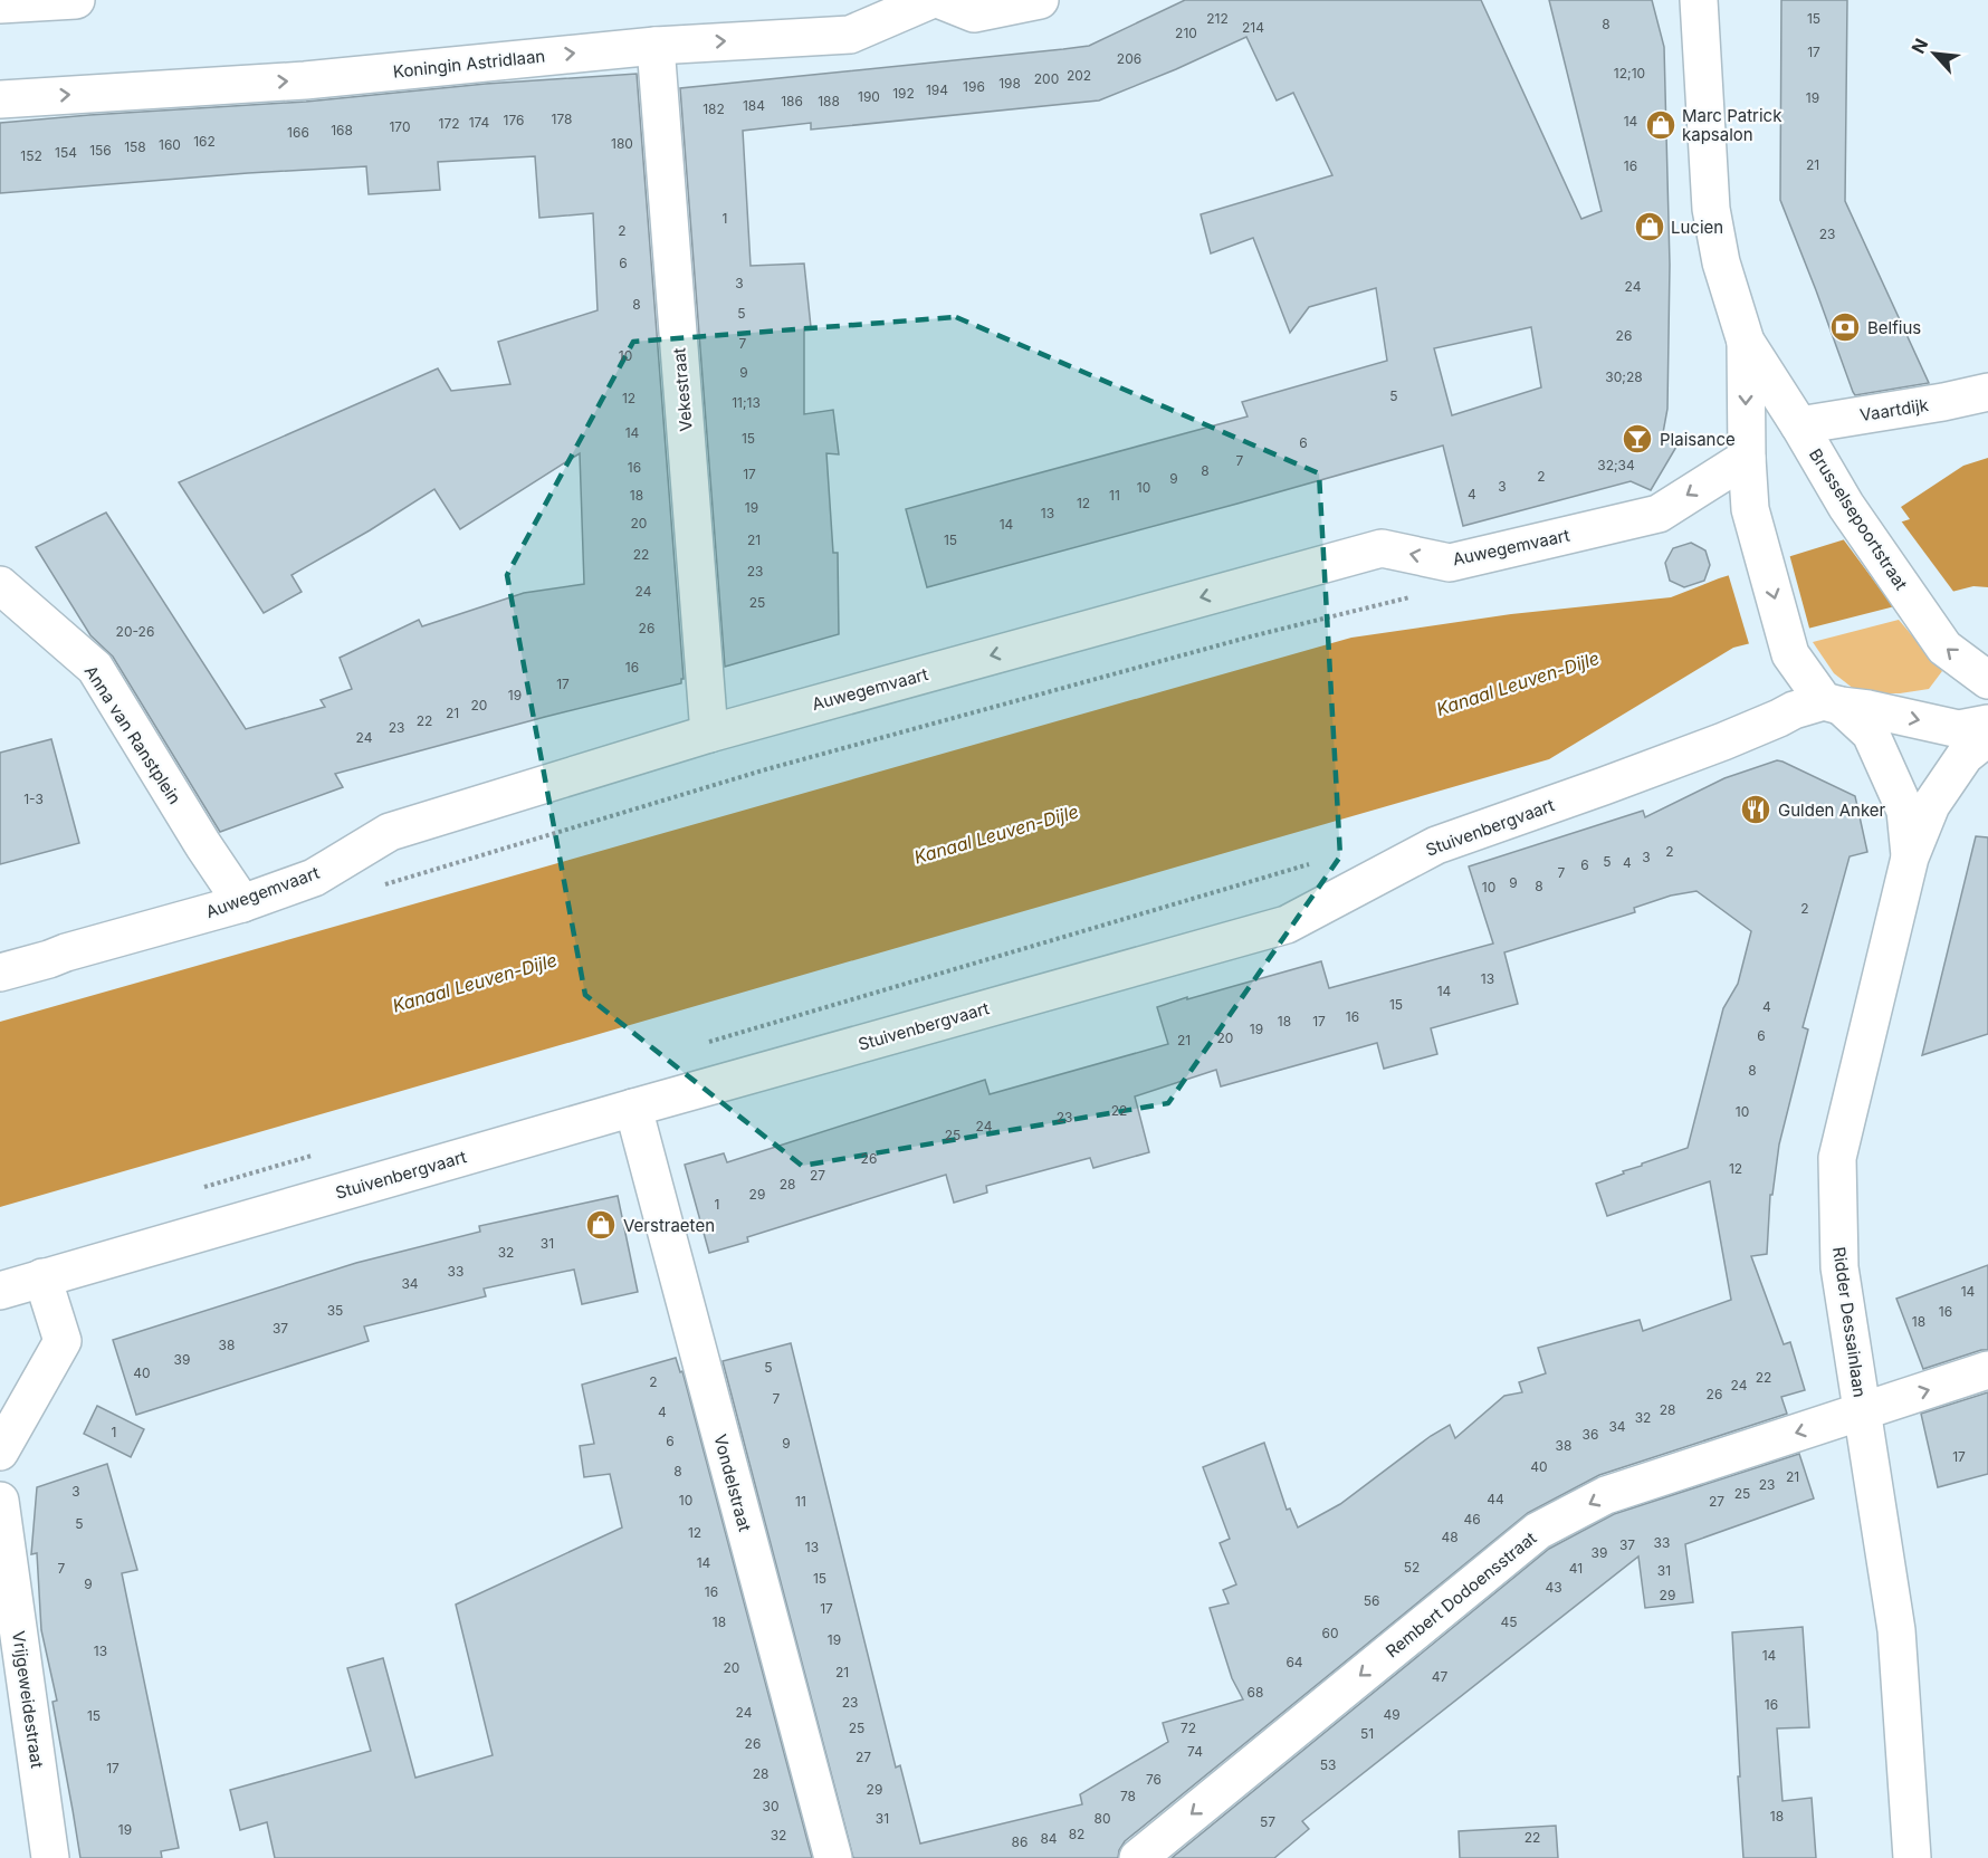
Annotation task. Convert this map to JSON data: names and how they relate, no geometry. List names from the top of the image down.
{
  "streets": {
    "street": [
      "Koningin Astridlaan",
      "Vekestraat",
      "Vaartdijk",
      "Brusselsepoortstraat",
      "Auwegemvaart",
      "Anna van Ranstplein",
      "Stuivenbergvaart",
      "Ridder Dessainlaan",
      "Vondelstraat",
      "Rembert Dodoensstraat",
      "Vrijgeweidestraat"
    ]
  },
  "crossings": [
    ["Koningin Astridlaan", "Vekestraat"],
    ["Vekestraat", "Auwegemvaart"],
    ["Vaartdijk", "Brusselsepoortstraat"],
    ["Brusselsepoortstraat", "Auwegemvaart"],
    ["Brusselsepoortstraat", "Stuivenbergvaart"],
    ["Brusselsepoortstraat", "Ridder Dessainlaan"],
    ["Auwegemvaart", "Anna van Ranstplein"],
    ["Stuivenbergvaart", "Vondelstraat"],
    ["Ridder Dessainlaan", "Rembert Dodoensstraat"]
  ],
  "one_way": ["Koningin Astridlaan", "Auwegemvaart"],
  "water": ["Kanaal Leuven-Dijle"],
  "places": {
    "shop": ["Marc Patrick kapsalon", "Lucien", "Verstraeten"],
    "bank": ["Belfius"],
    "bar": ["Plaisance"],
    "restaurant": ["Gulden Anker"]
  },
  "house_numbers": [
    "212",
    "15",
    "8",
    "214",
    "210",
    "17",
    "206",
    "12;10",
    "202",
    "200",
    "198",
    "196",
    "194",
    "192",
    "190",
    "19",
    "186",
    "188",
    "184",
    "182",
    "178",
    "176",
    "14",
    "174",
    "172",
    "170",
    "168",
    "166",
    "162",
    "180",
    "160",
    "158",
    "156",
    "154",
    "152",
    "21",
    "16",
    "1",
    "2",
    "23",
    "6",
    "3",
    "24",
    "8",
    "5",
    "26",
    "7",
    "10",
    "9",
    "30;28",
    "5",
    "12",
    "11;13",
    "14",
    "15",
    "6",
    "7",
    "32;34",
    "16",
    "8",
    "17",
    "2",
    "9",
    "3",
    "10",
    "4",
    "18",
    "11",
    "12",
    "19",
    "13",
    "20",
    "14",
    "21",
    "15",
    "22",
    "23",
    "24",
    "25",
    "26",
    "20-26",
    "16",
    "17",
    "19",
    "20",
    "21",
    "22",
    "23",
    "24",
    "1-3",
    "2",
    "3",
    "5",
    "4",
    "6",
    "7",
    "9",
    "8",
    "10",
    "2",
    "13",
    "14",
    "15",
    "4",
    "16",
    "18",
    "17",
    "19",
    "6",
    "20",
    "21",
    "8",
    "22",
    "10",
    "23",
    "24",
    "25",
    "26",
    "12",
    "27",
    "28",
    "29",
    "1",
    "31",
    "32",
    "33",
    "34",
    "14",
    "35",
    "16",
    "18",
    "37",
    "38",
    "39",
    "5",
    "40",
    "22",
    "2",
    "24",
    "26",
    "7",
    "28",
    "4",
    "32",
    "34",
    "1",
    "36",
    "6",
    "9",
    "38",
    "17",
    "40",
    "8",
    "21",
    "23",
    "3",
    "25",
    "44",
    "10",
    "11",
    "27",
    "46",
    "5",
    "12",
    "48",
    "33",
    "37",
    "13",
    "39",
    "14",
    "52",
    "7",
    "41",
    "31",
    "15",
    "9",
    "43",
    "16",
    "29",
    "56",
    "17",
    "18",
    "45",
    "60",
    "19",
    "13",
    "14",
    "64",
    "20",
    "21",
    "47",
    "68",
    "23",
    "16",
    "24",
    "49",
    "15",
    "25",
    "72",
    "51",
    "26",
    "74",
    "27",
    "53",
    "17",
    "28",
    "76",
    "29",
    "78",
    "30",
    "18",
    "31",
    "80",
    "57",
    "19",
    "82",
    "32",
    "22",
    "84",
    "86"
  ],
  "north": "top left"
}
